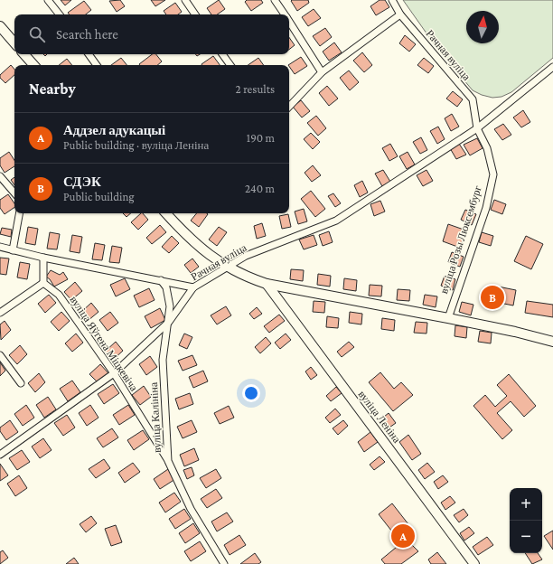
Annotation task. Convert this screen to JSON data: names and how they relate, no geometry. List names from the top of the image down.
{
  "streets": {
    "street": [
      "Рачная вуліца",
      "вуліца Розы Люксембург",
      "вуліца Яўгена Міцкевіча",
      "вуліца Леніна",
      "вуліца Калініна"
    ]
  },
  "crossings": [
    ["Рачная вуліца", "вуліца Розы Люксембург"],
    ["Рачная вуліца", "вуліца Яўгена Міцкевіча"],
    ["Рачная вуліца", "вуліца Калініна"],
    ["вуліца Яўгена Міцкевіча", "вуліца Калініна"]
  ],
  "north": "top",
  "page": {
    "search": "Search here",
    "heading": ["Nearby", "2 results"],
    "list": [
      {
        "mark": "A",
        "name": "Аддзел адукацыі",
        "note": "Public building · вуліца Леніна",
        "value": "190 m"
      },
      {
        "mark": "B",
        "name": "СДЭК",
        "note": "Public building",
        "value": "240 m"
      }
    ],
    "pins": ["B", "A"],
    "map_buttons": ["+", "−"]
  }
}
